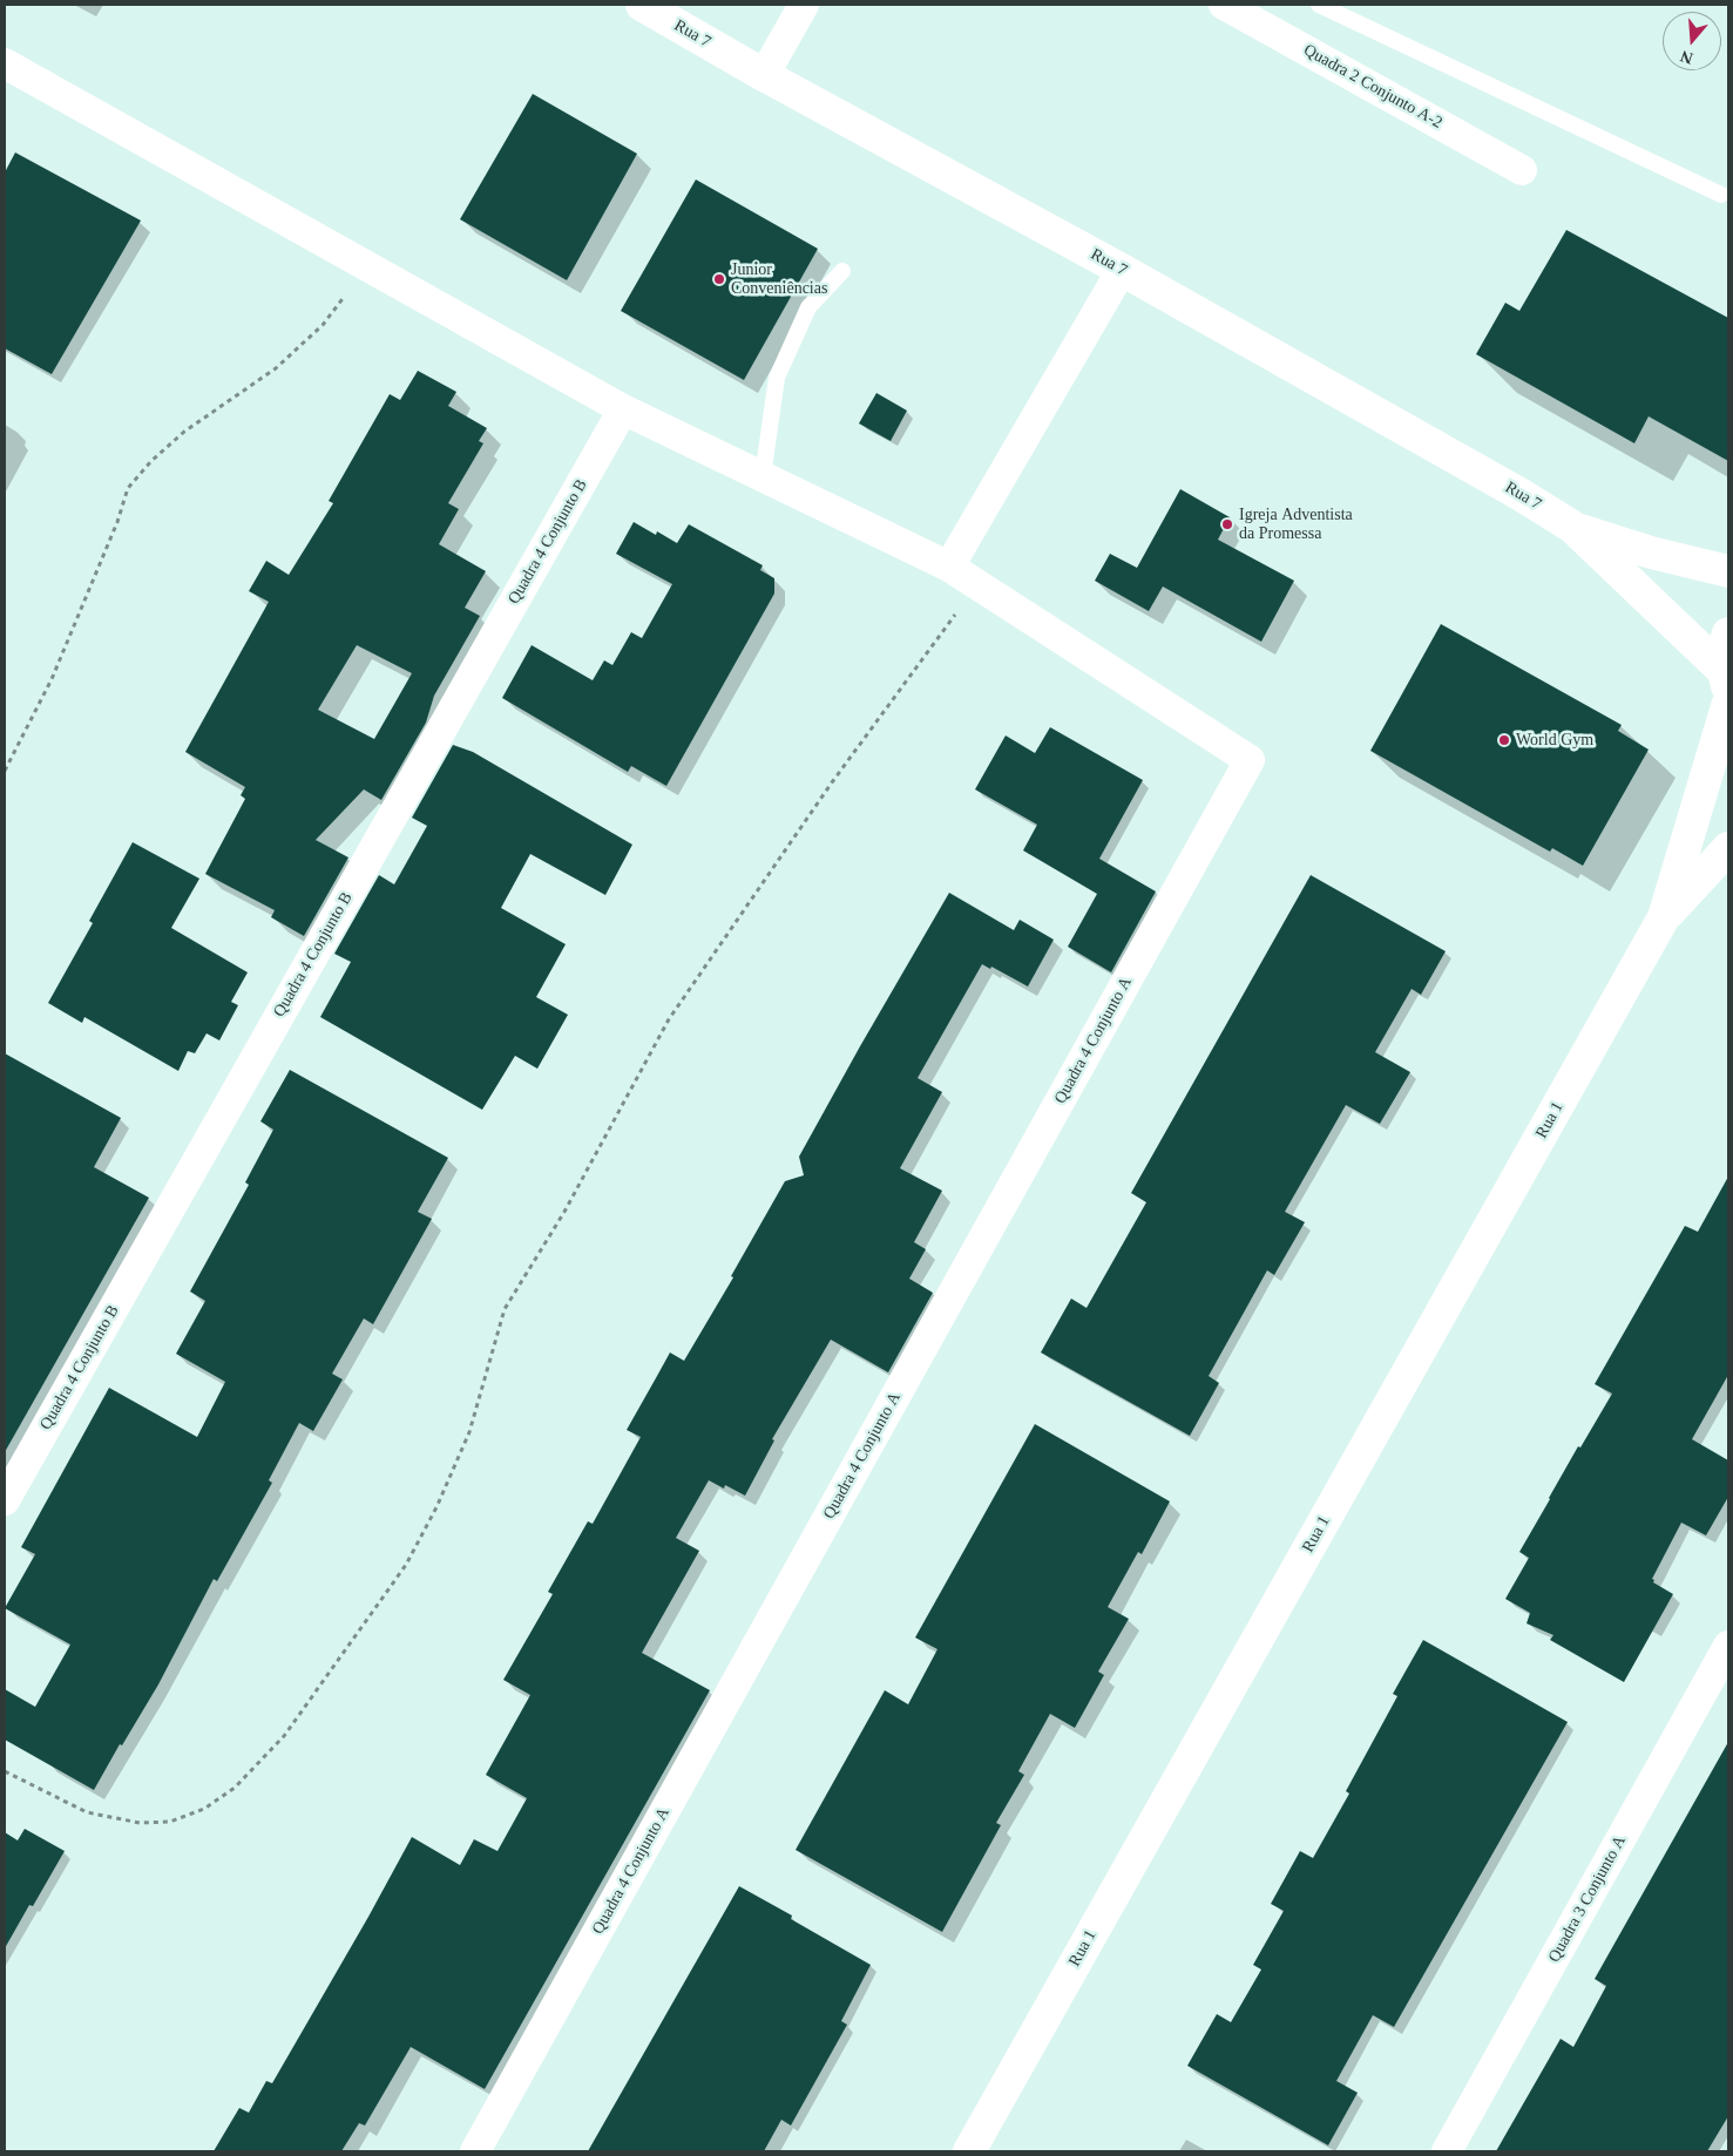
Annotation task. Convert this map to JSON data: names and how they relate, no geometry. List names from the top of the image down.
{
  "streets": {
    "street": [
      "Rua 7",
      "Quadra 2 Conjunto A-2",
      "Quadra 4 Conjunto B",
      "Quadra 4 Conjunto A",
      "Rua 1",
      "Quadra 3 Conjunto A"
    ]
  },
  "places": ["Junior Conveniências", "Igreja Adventista da Promessa", "World Gym"],
  "north": "bottom"
}
